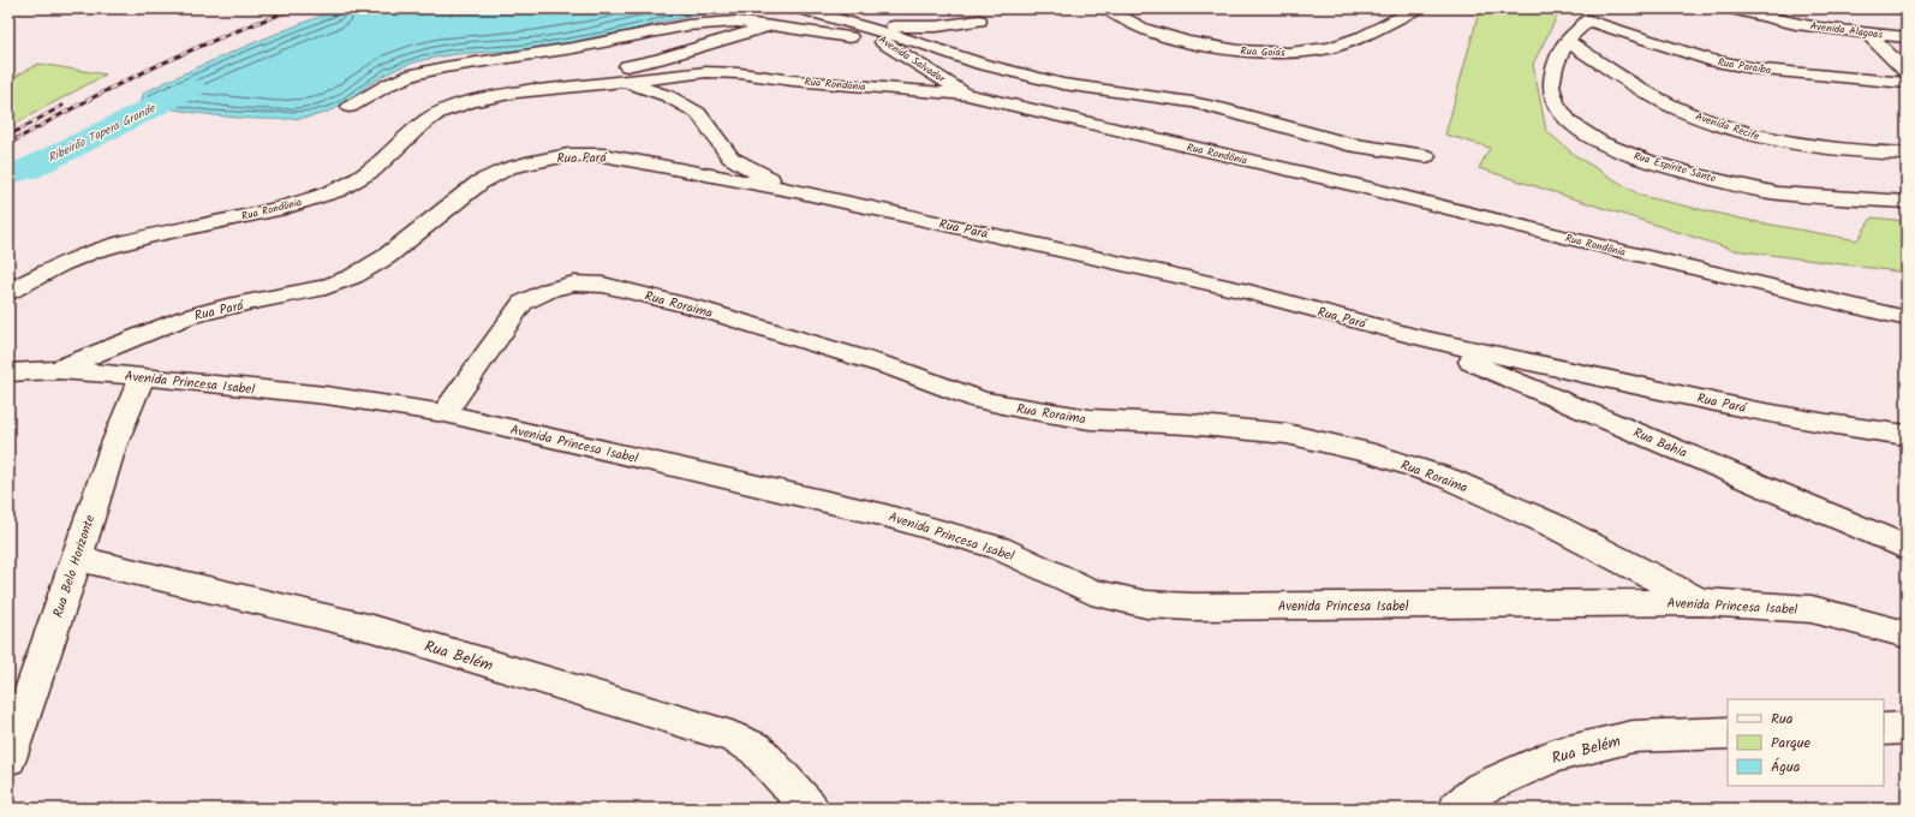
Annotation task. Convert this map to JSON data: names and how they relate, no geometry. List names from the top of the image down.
{
  "streets": {
    "street": [
      "Avenida Alagoas",
      "Rua Goiás",
      "Avenida Salvador",
      "Rua Paraíba",
      "Rua Rondônia",
      "Avenida Recife",
      "Rua Pará",
      "Rua Espírito Santo",
      "Rua Roraima",
      "Avenida Princesa Isabel",
      "Rua Bahia",
      "Rua Belo Horizonte",
      "Rua Belém"
    ]
  },
  "crossings": [
    ["Avenida Salvador", "Rua Rondônia"],
    ["Rua Paraíba", "Rua Espírito Santo"],
    ["Avenida Recife", "Rua Espírito Santo"],
    ["Rua Pará", "Avenida Princesa Isabel"],
    ["Rua Pará", "Rua Bahia"],
    ["Rua Roraima", "Avenida Princesa Isabel"],
    ["Avenida Princesa Isabel", "Rua Belo Horizonte"],
    ["Rua Belo Horizonte", "Rua Belém"]
  ],
  "water": ["Ribeirão Tapera Grande"],
  "legend": ["Rua", "Parque", "Água"]
}
